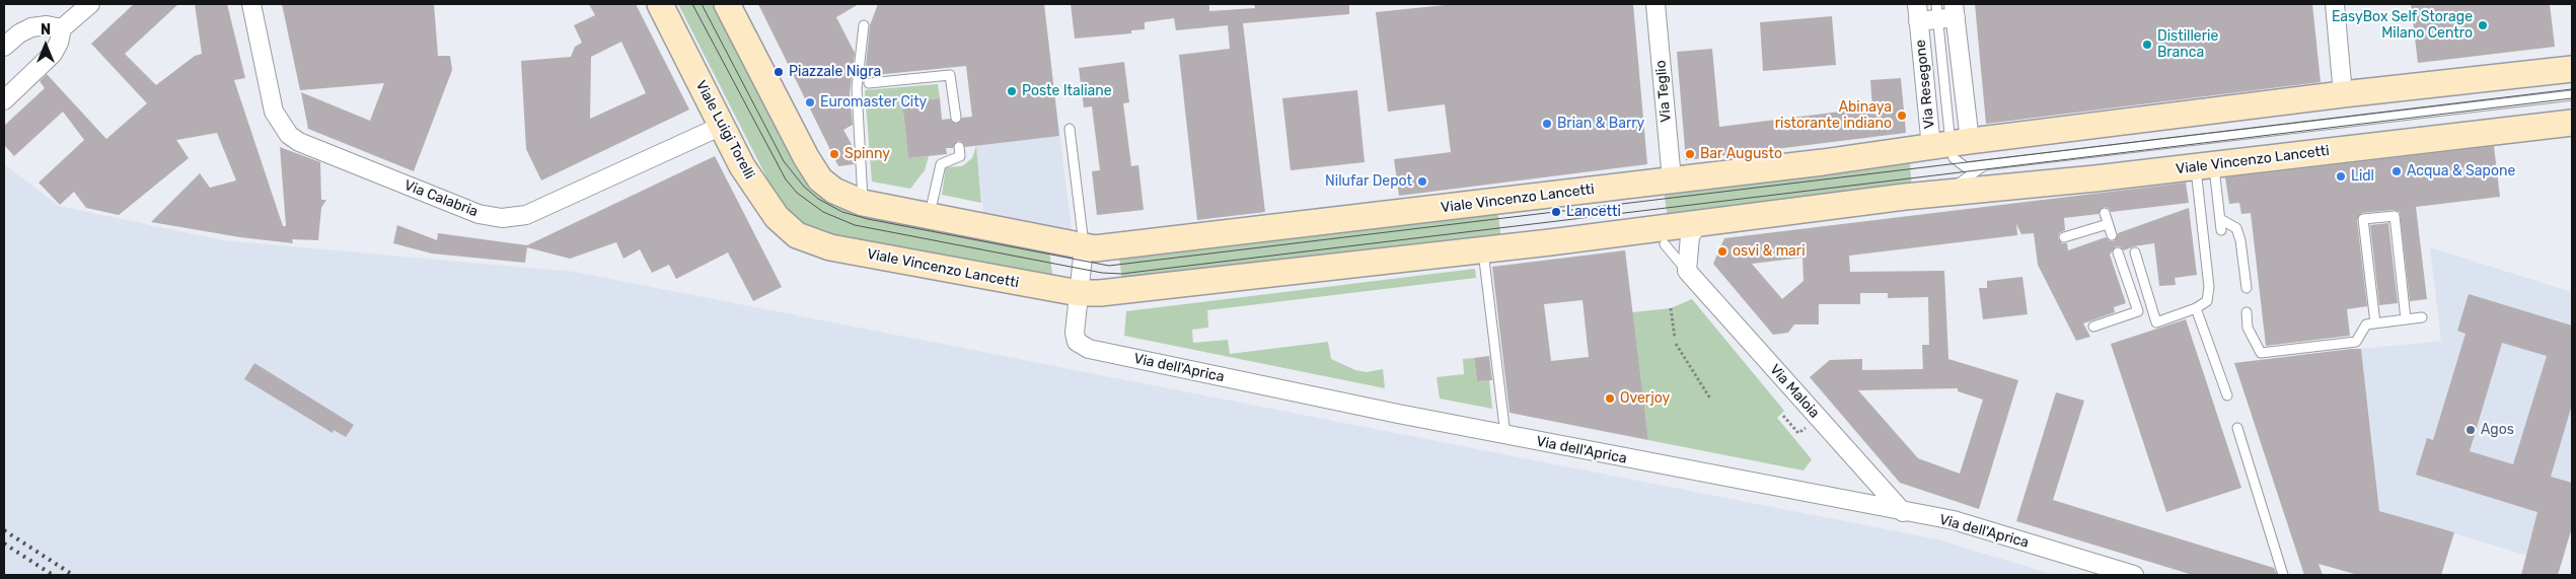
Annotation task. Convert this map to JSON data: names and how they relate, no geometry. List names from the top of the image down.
{
  "streets": {
    "main road": ["Viale Luigi Torelli", "Viale Vincenzo Lancetti"],
    "street": [
      "Via Resegone",
      "Via Teglio",
      "Via Calabria",
      "Via dell'Aprica",
      "Via Maloia"
    ]
  },
  "crossings": [
    ["Via Resegone", "Viale Vincenzo Lancetti"],
    ["Via Teglio", "Viale Vincenzo Lancetti"],
    ["Viale Luigi Torelli", "Viale Vincenzo Lancetti"],
    ["Viale Luigi Torelli", "Via Calabria"],
    ["Viale Vincenzo Lancetti", "Via dell'Aprica"],
    ["Via dell'Aprica", "Via Maloia"]
  ],
  "places": [
    "EasyBox Self Storage Milano Centro",
    "Distillerie Branca",
    "Piazzale Nigra",
    "Poste Italiane",
    "Euromaster City",
    "Abinaya ristorante indiano",
    "Brian & Barry",
    "Spinny",
    "Bar Augusto",
    "Acqua & Sapone",
    "Lidl",
    "Nilufar Depot",
    "Lancetti",
    "osvi & mari",
    "Overjoy",
    "Agos"
  ],
  "north": "top"
}
